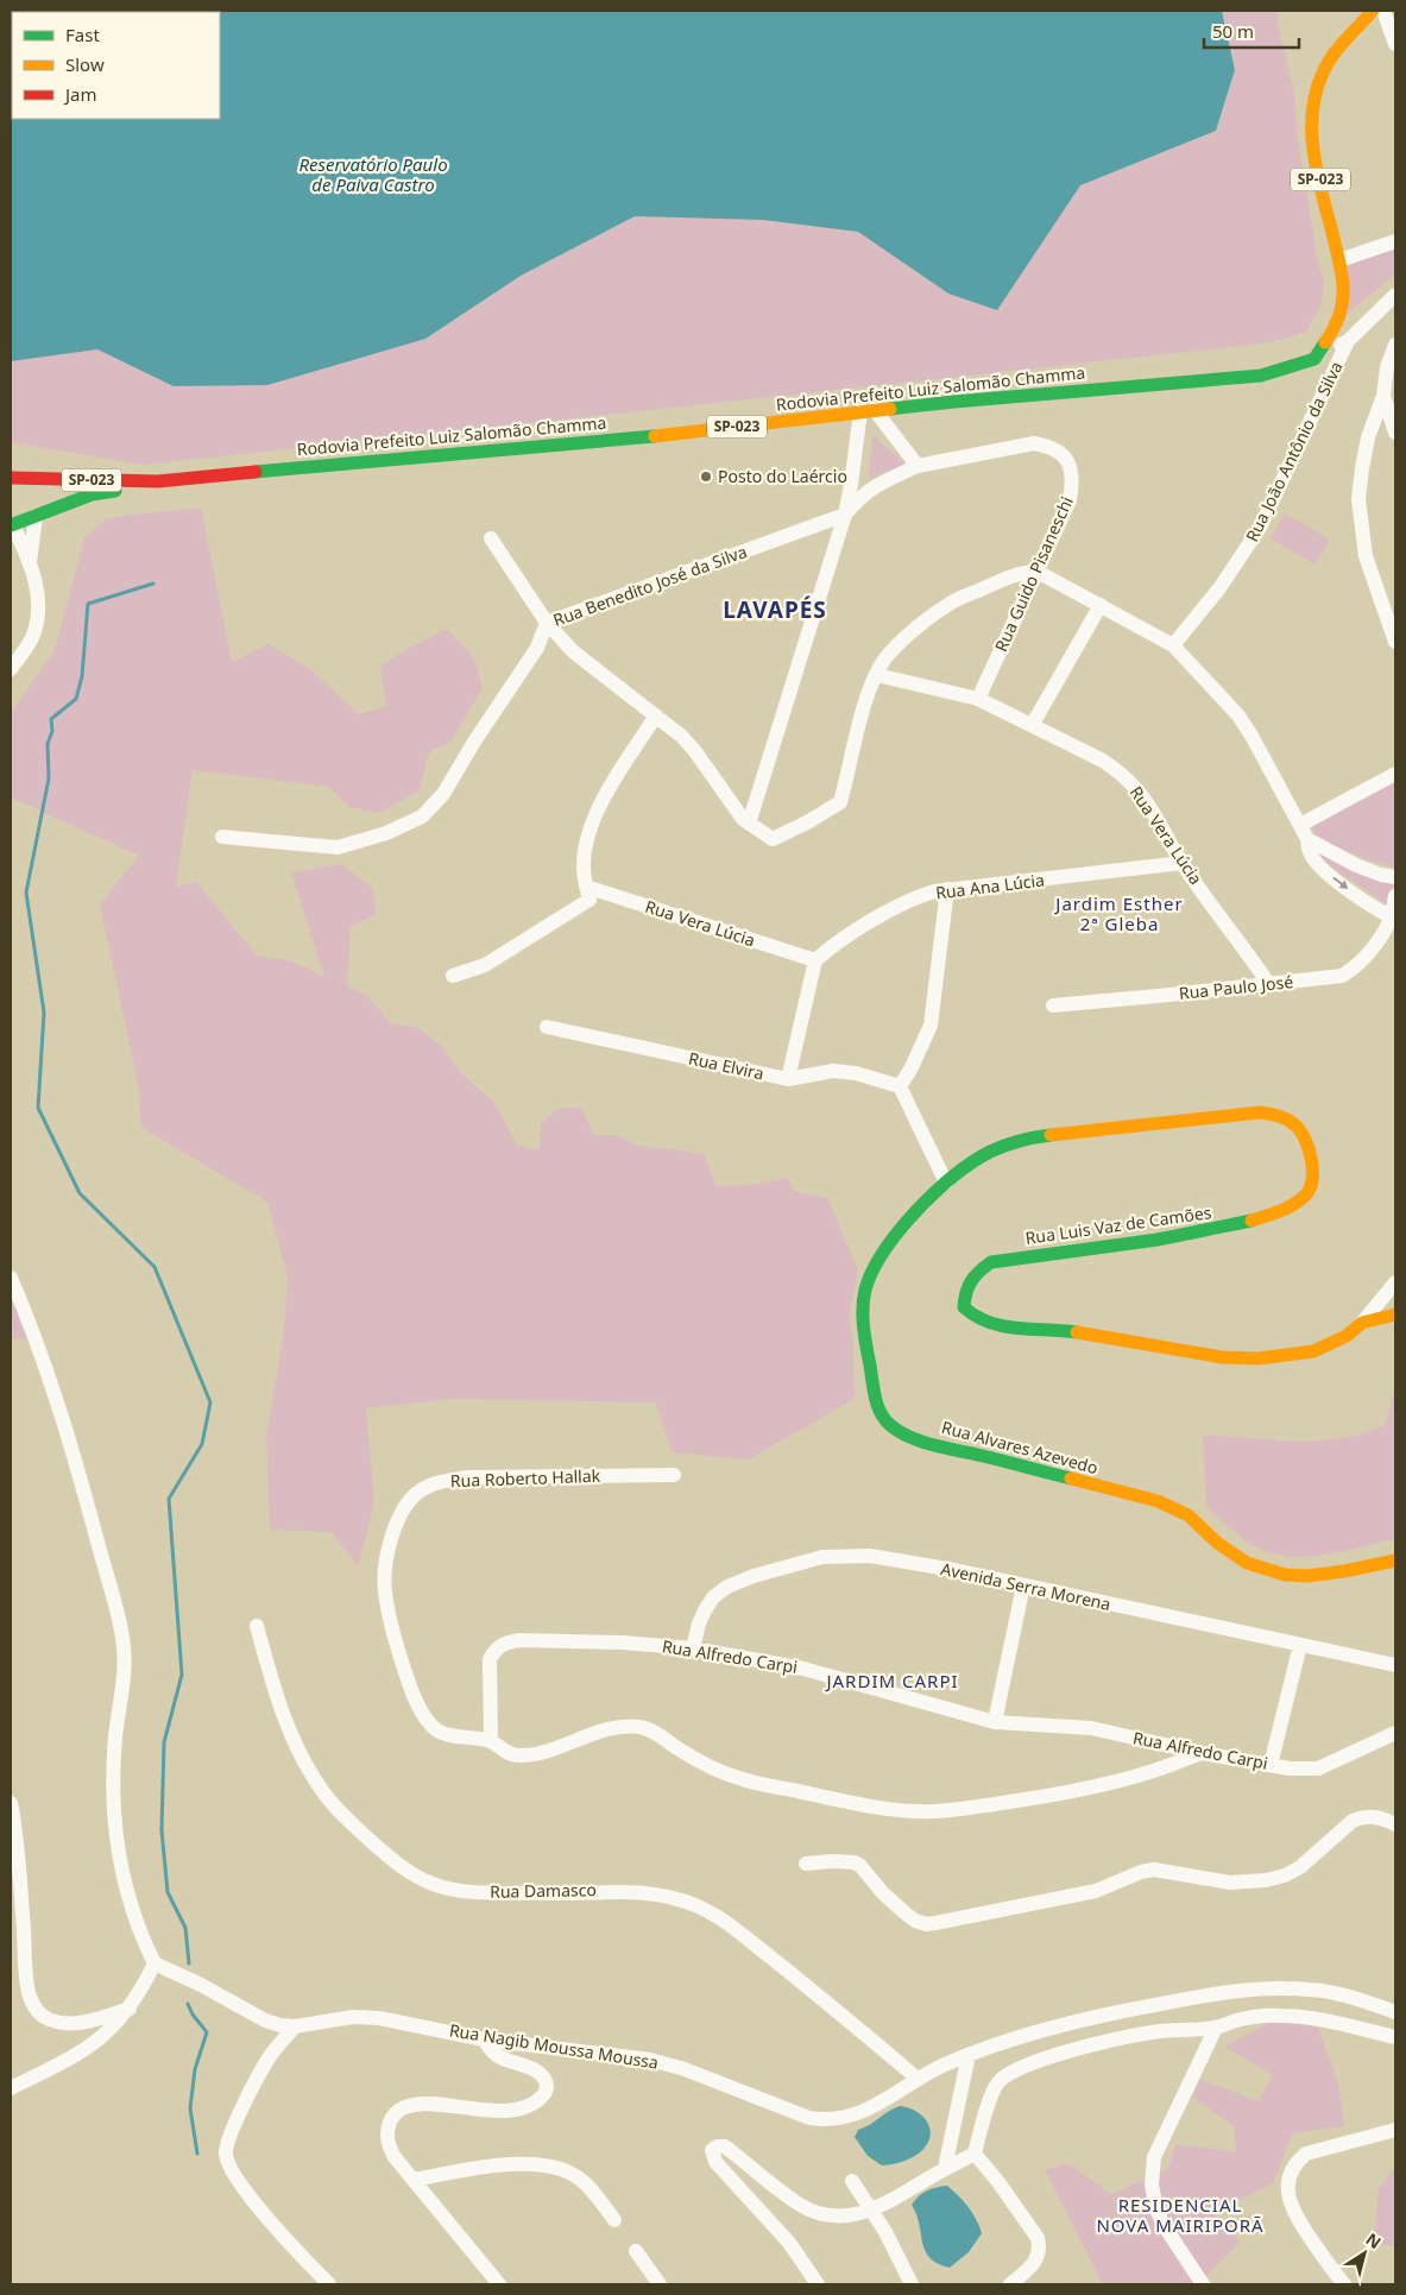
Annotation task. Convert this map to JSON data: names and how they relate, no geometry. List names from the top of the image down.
{
  "streets": {
    "street": [
      "SP-023",
      "Rodovia Prefeito Luiz Salomão Chamma",
      "Rua João Antônio da Silva",
      "Rua Guido Pisaneschi",
      "Rua Benedito José da Silva",
      "Rua Vera Lúcia",
      "Rua Ana Lúcia",
      "Rua Paulo José",
      "Rua Elvira",
      "Rua Luis Vaz de Camões",
      "Rua Alvares Azevedo",
      "Rua Roberto Hallak",
      "Avenida Serra Morena",
      "Rua Alfredo Carpi",
      "Rua Damasco",
      "Rua Nagib Moussa Moussa"
    ]
  },
  "crossings": [
    ["SP-023", "Rodovia Prefeito Luiz Salomão Chamma"],
    ["Rua Guido Pisaneschi", "Rua Benedito José da Silva"],
    ["Rua Guido Pisaneschi", "Rua Vera Lúcia"],
    ["Rua Vera Lúcia", "Rua Ana Lúcia"],
    ["Rua Vera Lúcia", "Rua Paulo José"],
    ["Rua Vera Lúcia", "Rua Elvira"],
    ["Rua Ana Lúcia", "Rua Elvira"],
    ["Rua Luis Vaz de Camões", "Rua Alvares Azevedo"],
    ["Rua Roberto Hallak", "Rua Alfredo Carpi"],
    ["Avenida Serra Morena", "Rua Alfredo Carpi"],
    ["Rua Damasco", "Rua Nagib Moussa Moussa"]
  ],
  "districts": [
    "LAVAPÉS",
    "Jardim Esther 2ª Gleba",
    "JARDIM CARPI",
    "RESIDENCIAL NOVA MAIRIPORÃ"
  ],
  "water": ["Reservatório Paulo de Paiva Castro"],
  "places": ["Posto do Laércio"],
  "legend": ["Fast", "Slow", "Jam"],
  "scale_bar": "50 m",
  "north": "top right"
}
